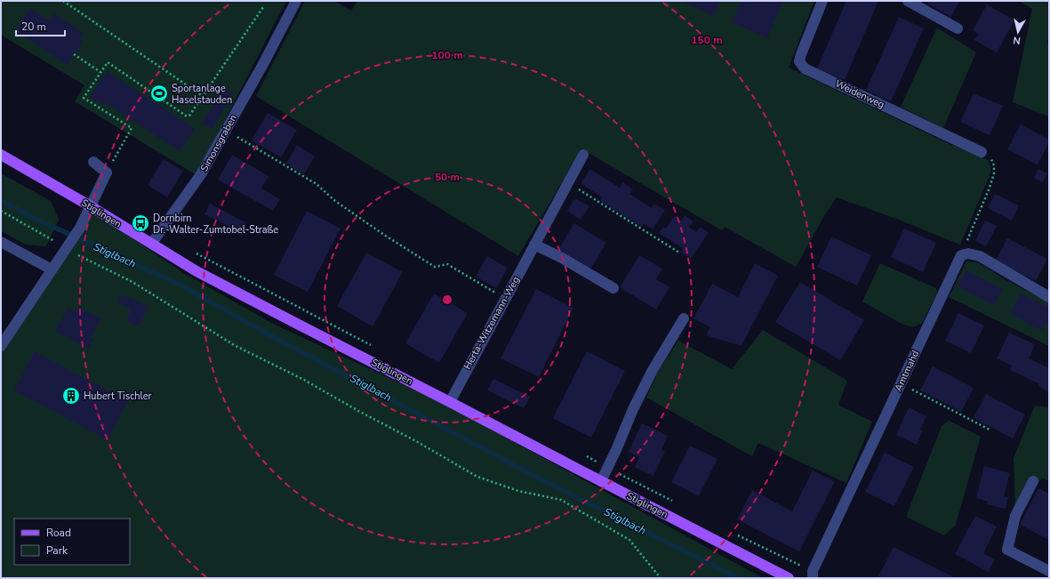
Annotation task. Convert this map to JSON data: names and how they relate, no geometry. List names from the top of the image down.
{
  "streets": {
    "main road": ["Stiglingen"],
    "street": [
      "Weidenweg",
      "Simonsgraben",
      "Herta-Witzemann-Weg",
      "Amtmahd"
    ]
  },
  "crossings": [
    ["Simonsgraben", "Stiglingen"],
    ["Stiglingen", "Herta-Witzemann-Weg"]
  ],
  "water": ["Stiglbach"],
  "places": {
    "sports": ["Sportanlage Haselstauden"],
    "bus stop": ["Dornbirn Dr.-Walter-Zumtobel-Straße"],
    "building": ["Hubert Tischler"]
  },
  "legend": ["Road", "Park"],
  "scale_bar": "20 m",
  "north": "bottom",
  "rings": ["150 m", "100 m", "50 m"]
}
